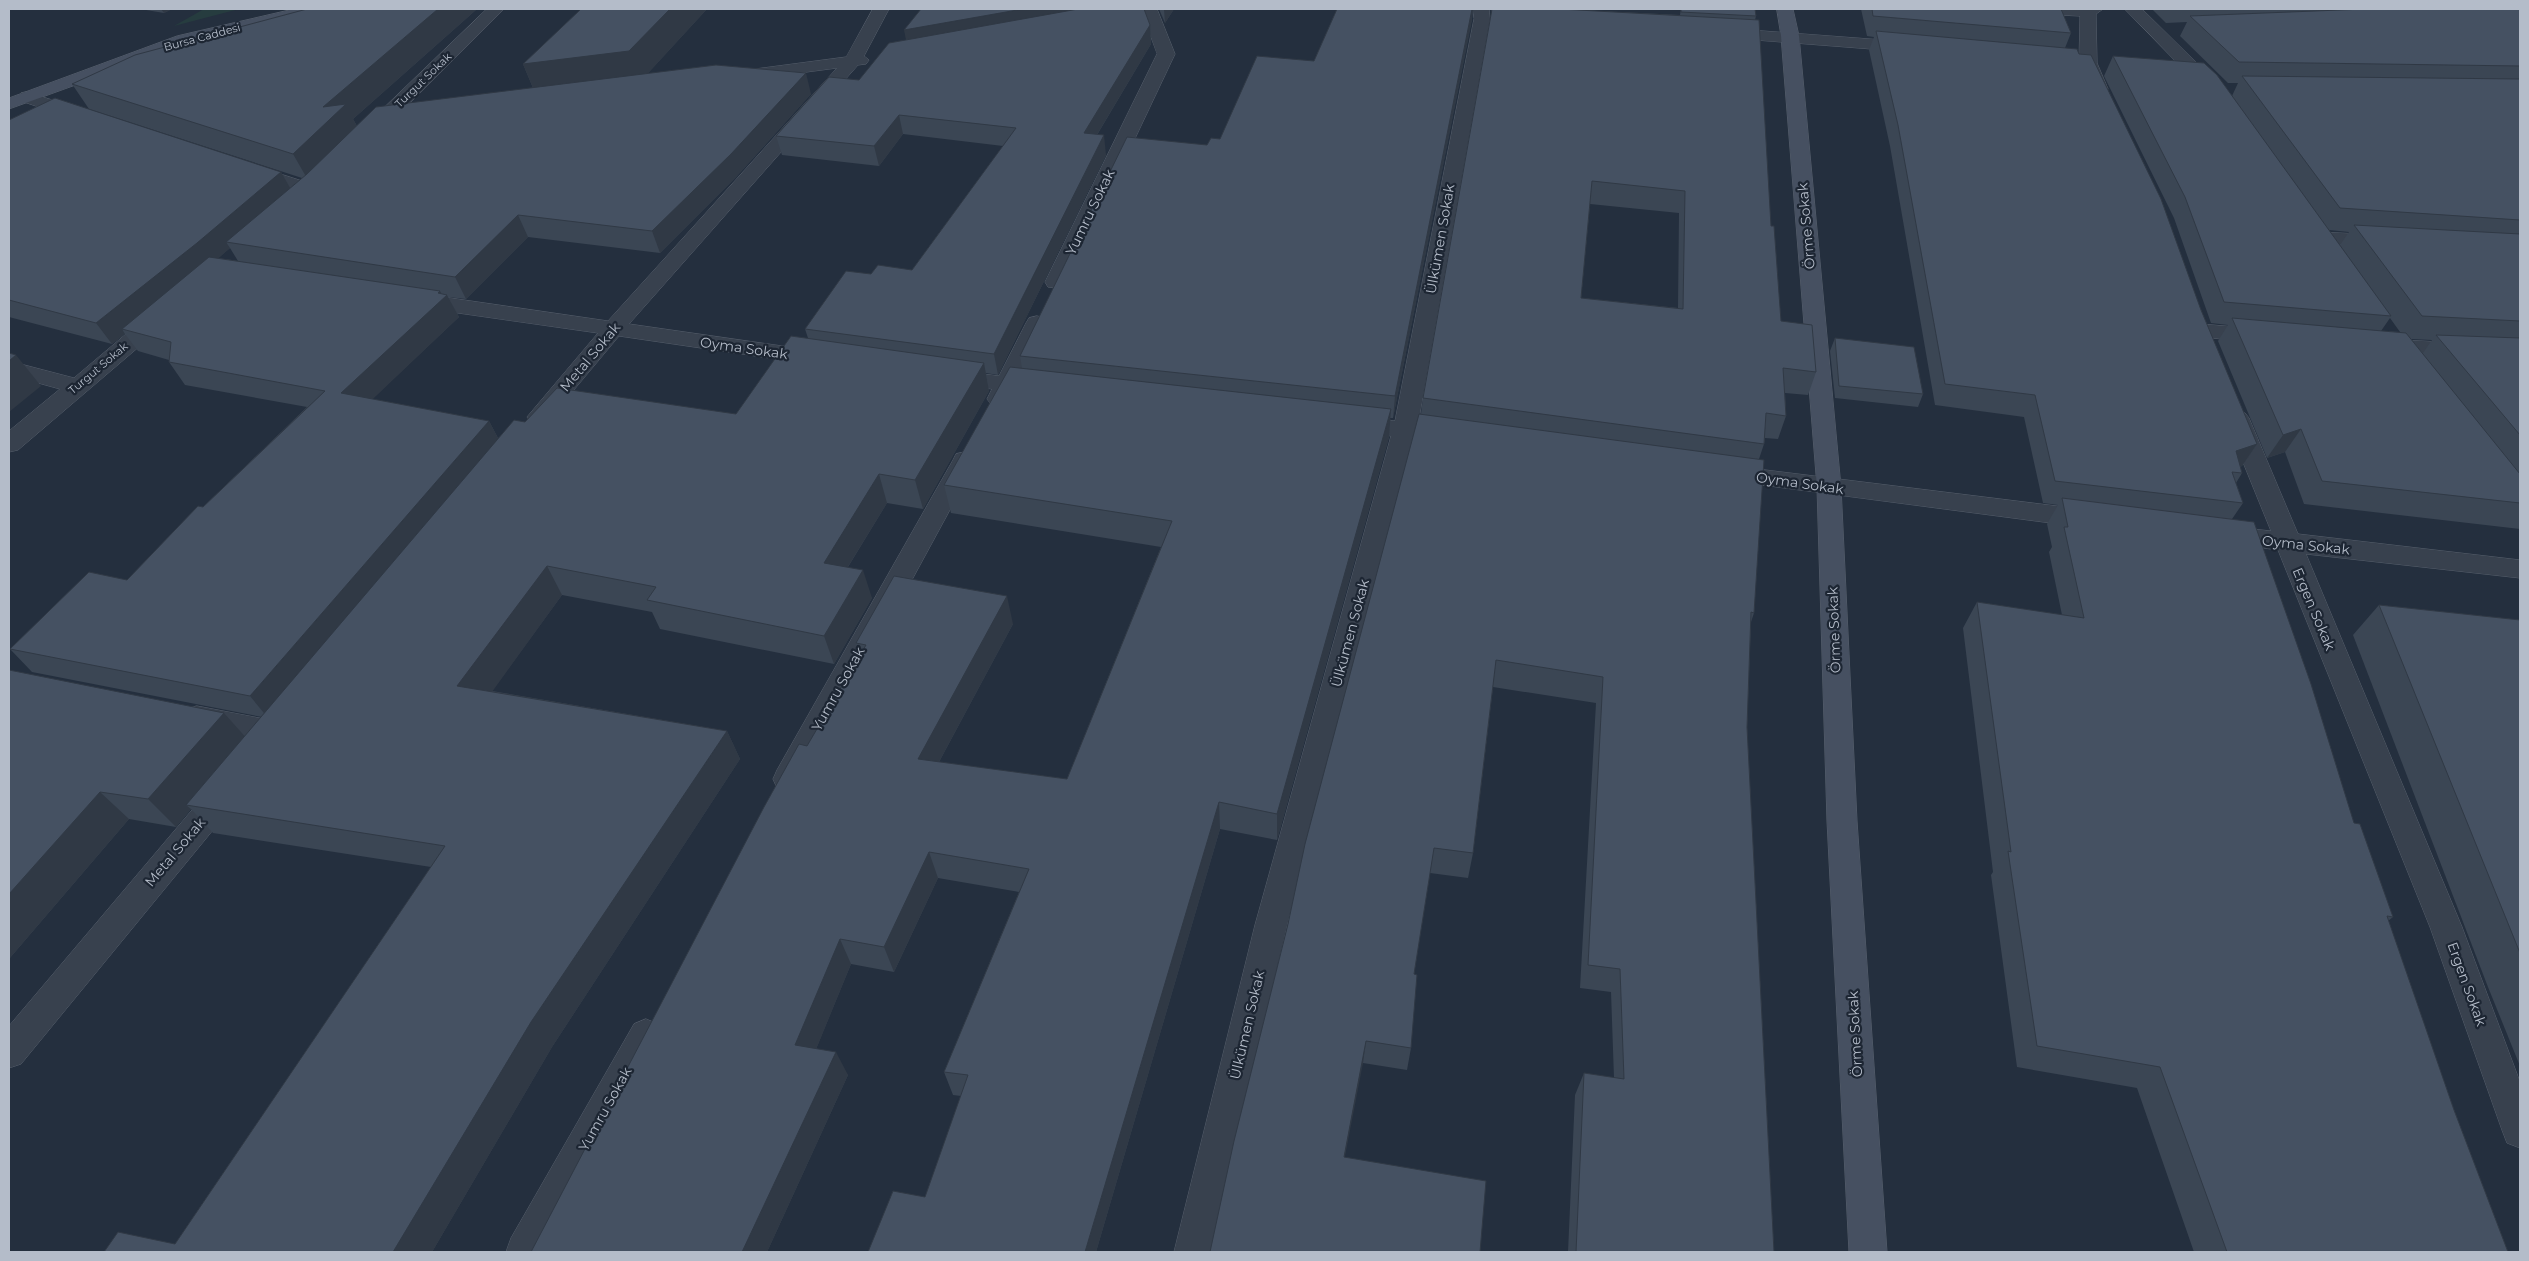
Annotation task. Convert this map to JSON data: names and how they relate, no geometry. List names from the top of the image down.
{
  "streets": {
    "main road": ["Bursa Caddesi", "Örme Sokak"],
    "street": [
      "Turgut Sokak",
      "Yumru Sokak",
      "Ülkümen Sokak",
      "Oyma Sokak",
      "Metal Sokak",
      "Ergen Sokak"
    ]
  },
  "crossings": [
    ["Örme Sokak", "Oyma Sokak"],
    ["Oyma Sokak", "Metal Sokak"],
    ["Oyma Sokak", "Ergen Sokak"]
  ]
}
